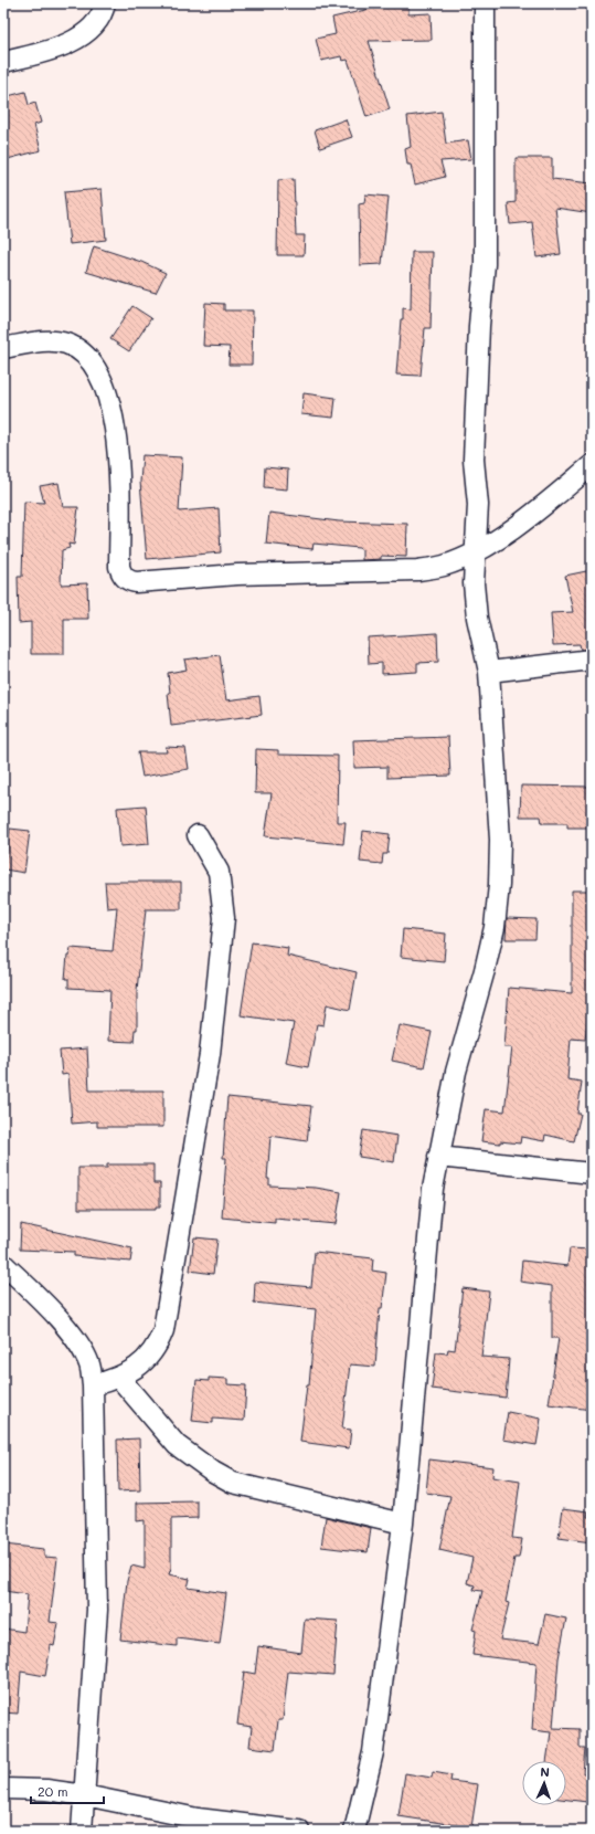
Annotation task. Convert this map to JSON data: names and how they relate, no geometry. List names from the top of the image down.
{
  "scale_bar": "20 m",
  "north": "top"
}
